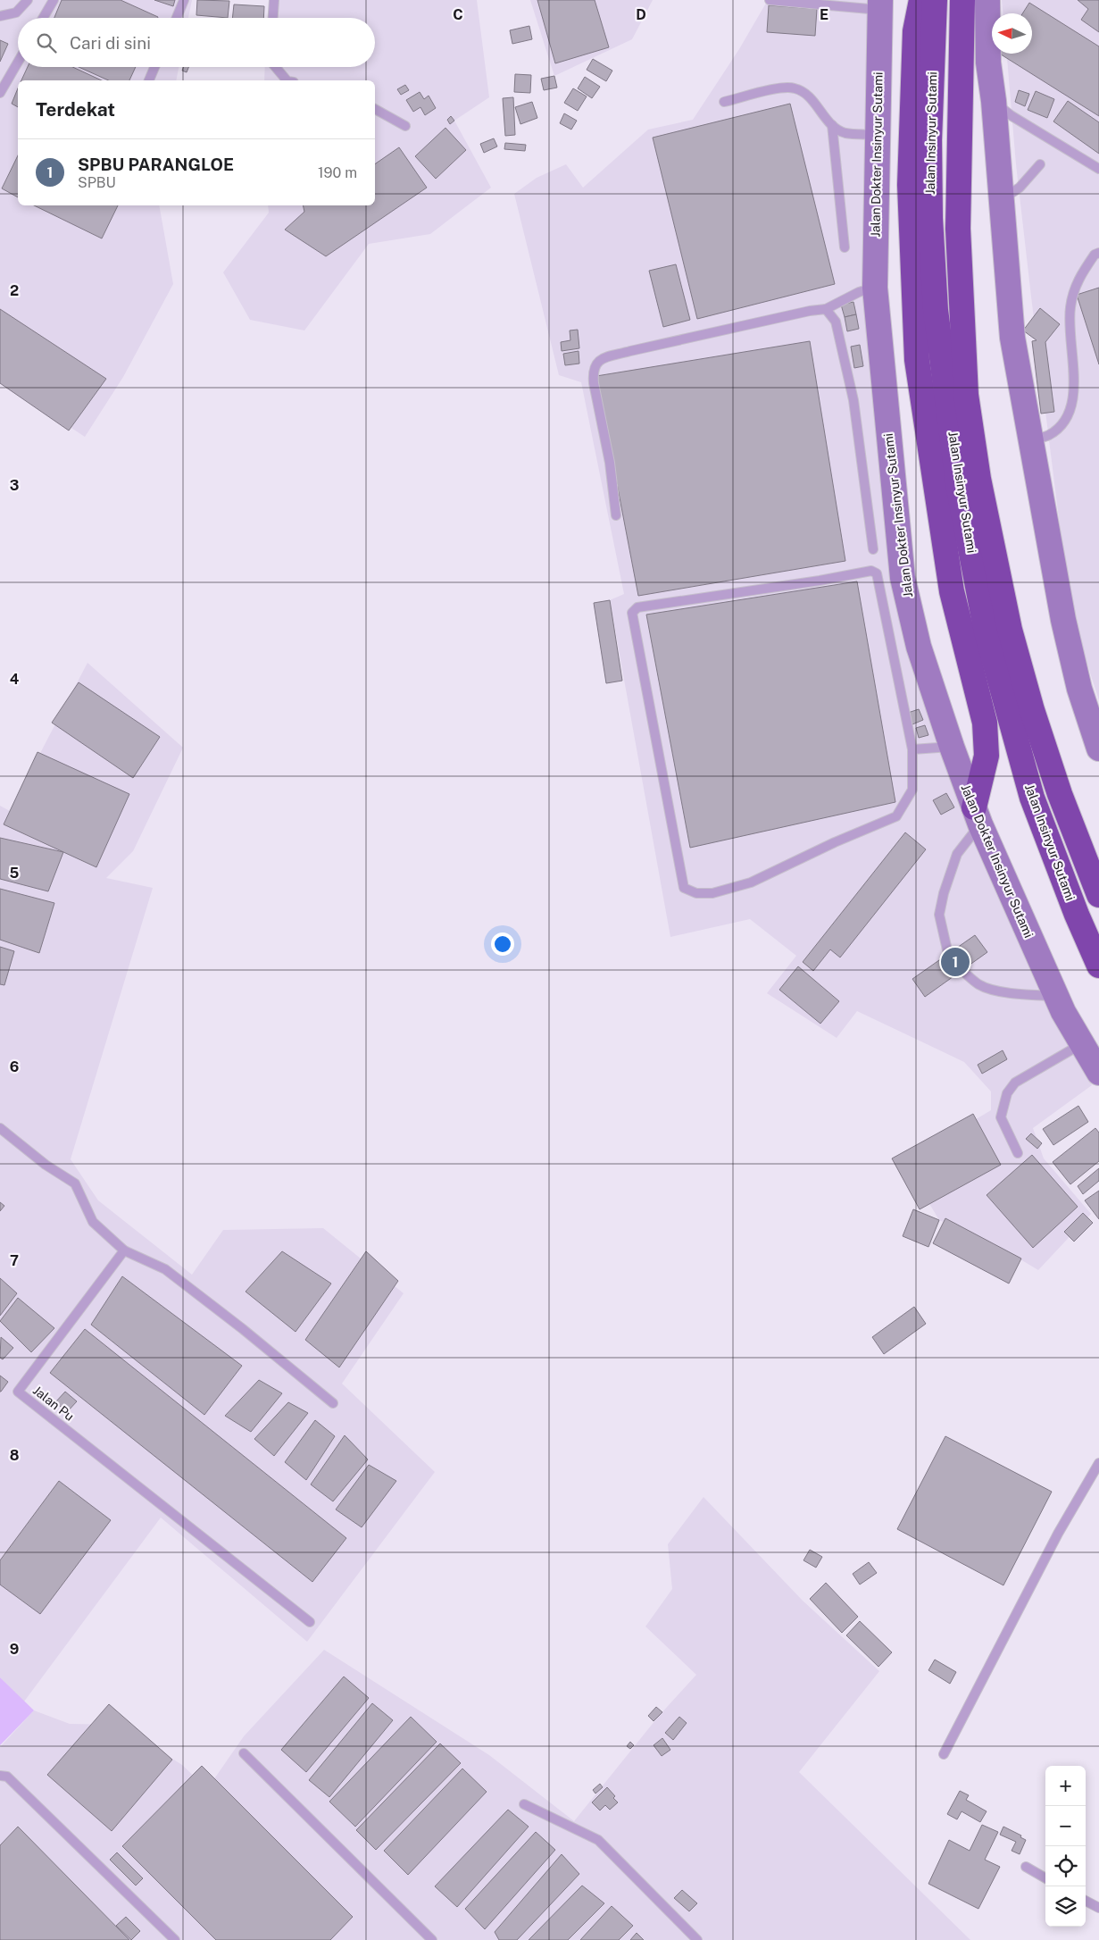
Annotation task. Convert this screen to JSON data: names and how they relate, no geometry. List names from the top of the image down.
{
  "streets": {
    "highway": ["Jalan Insinyur Sutami"],
    "street": ["Jalan Dokter Insinyur Sutami"],
    "lane": ["Jalan Pu"]
  },
  "north": "left",
  "page": {
    "search": "Cari di sini",
    "heading": "Terdekat",
    "list": [
      {
        "mark": "1",
        "name": "SPBU PARANGLOE",
        "note": "SPBU",
        "value": "190 m"
      }
    ],
    "pins": "1",
    "map_buttons": ["+", "−"]
  },
  "grid": {
    "columns": ["C", "D", "E"],
    "rows": [
      "2",
      "3",
      "4",
      "5",
      "6",
      "7",
      "8",
      "9"
    ]
  }
}
